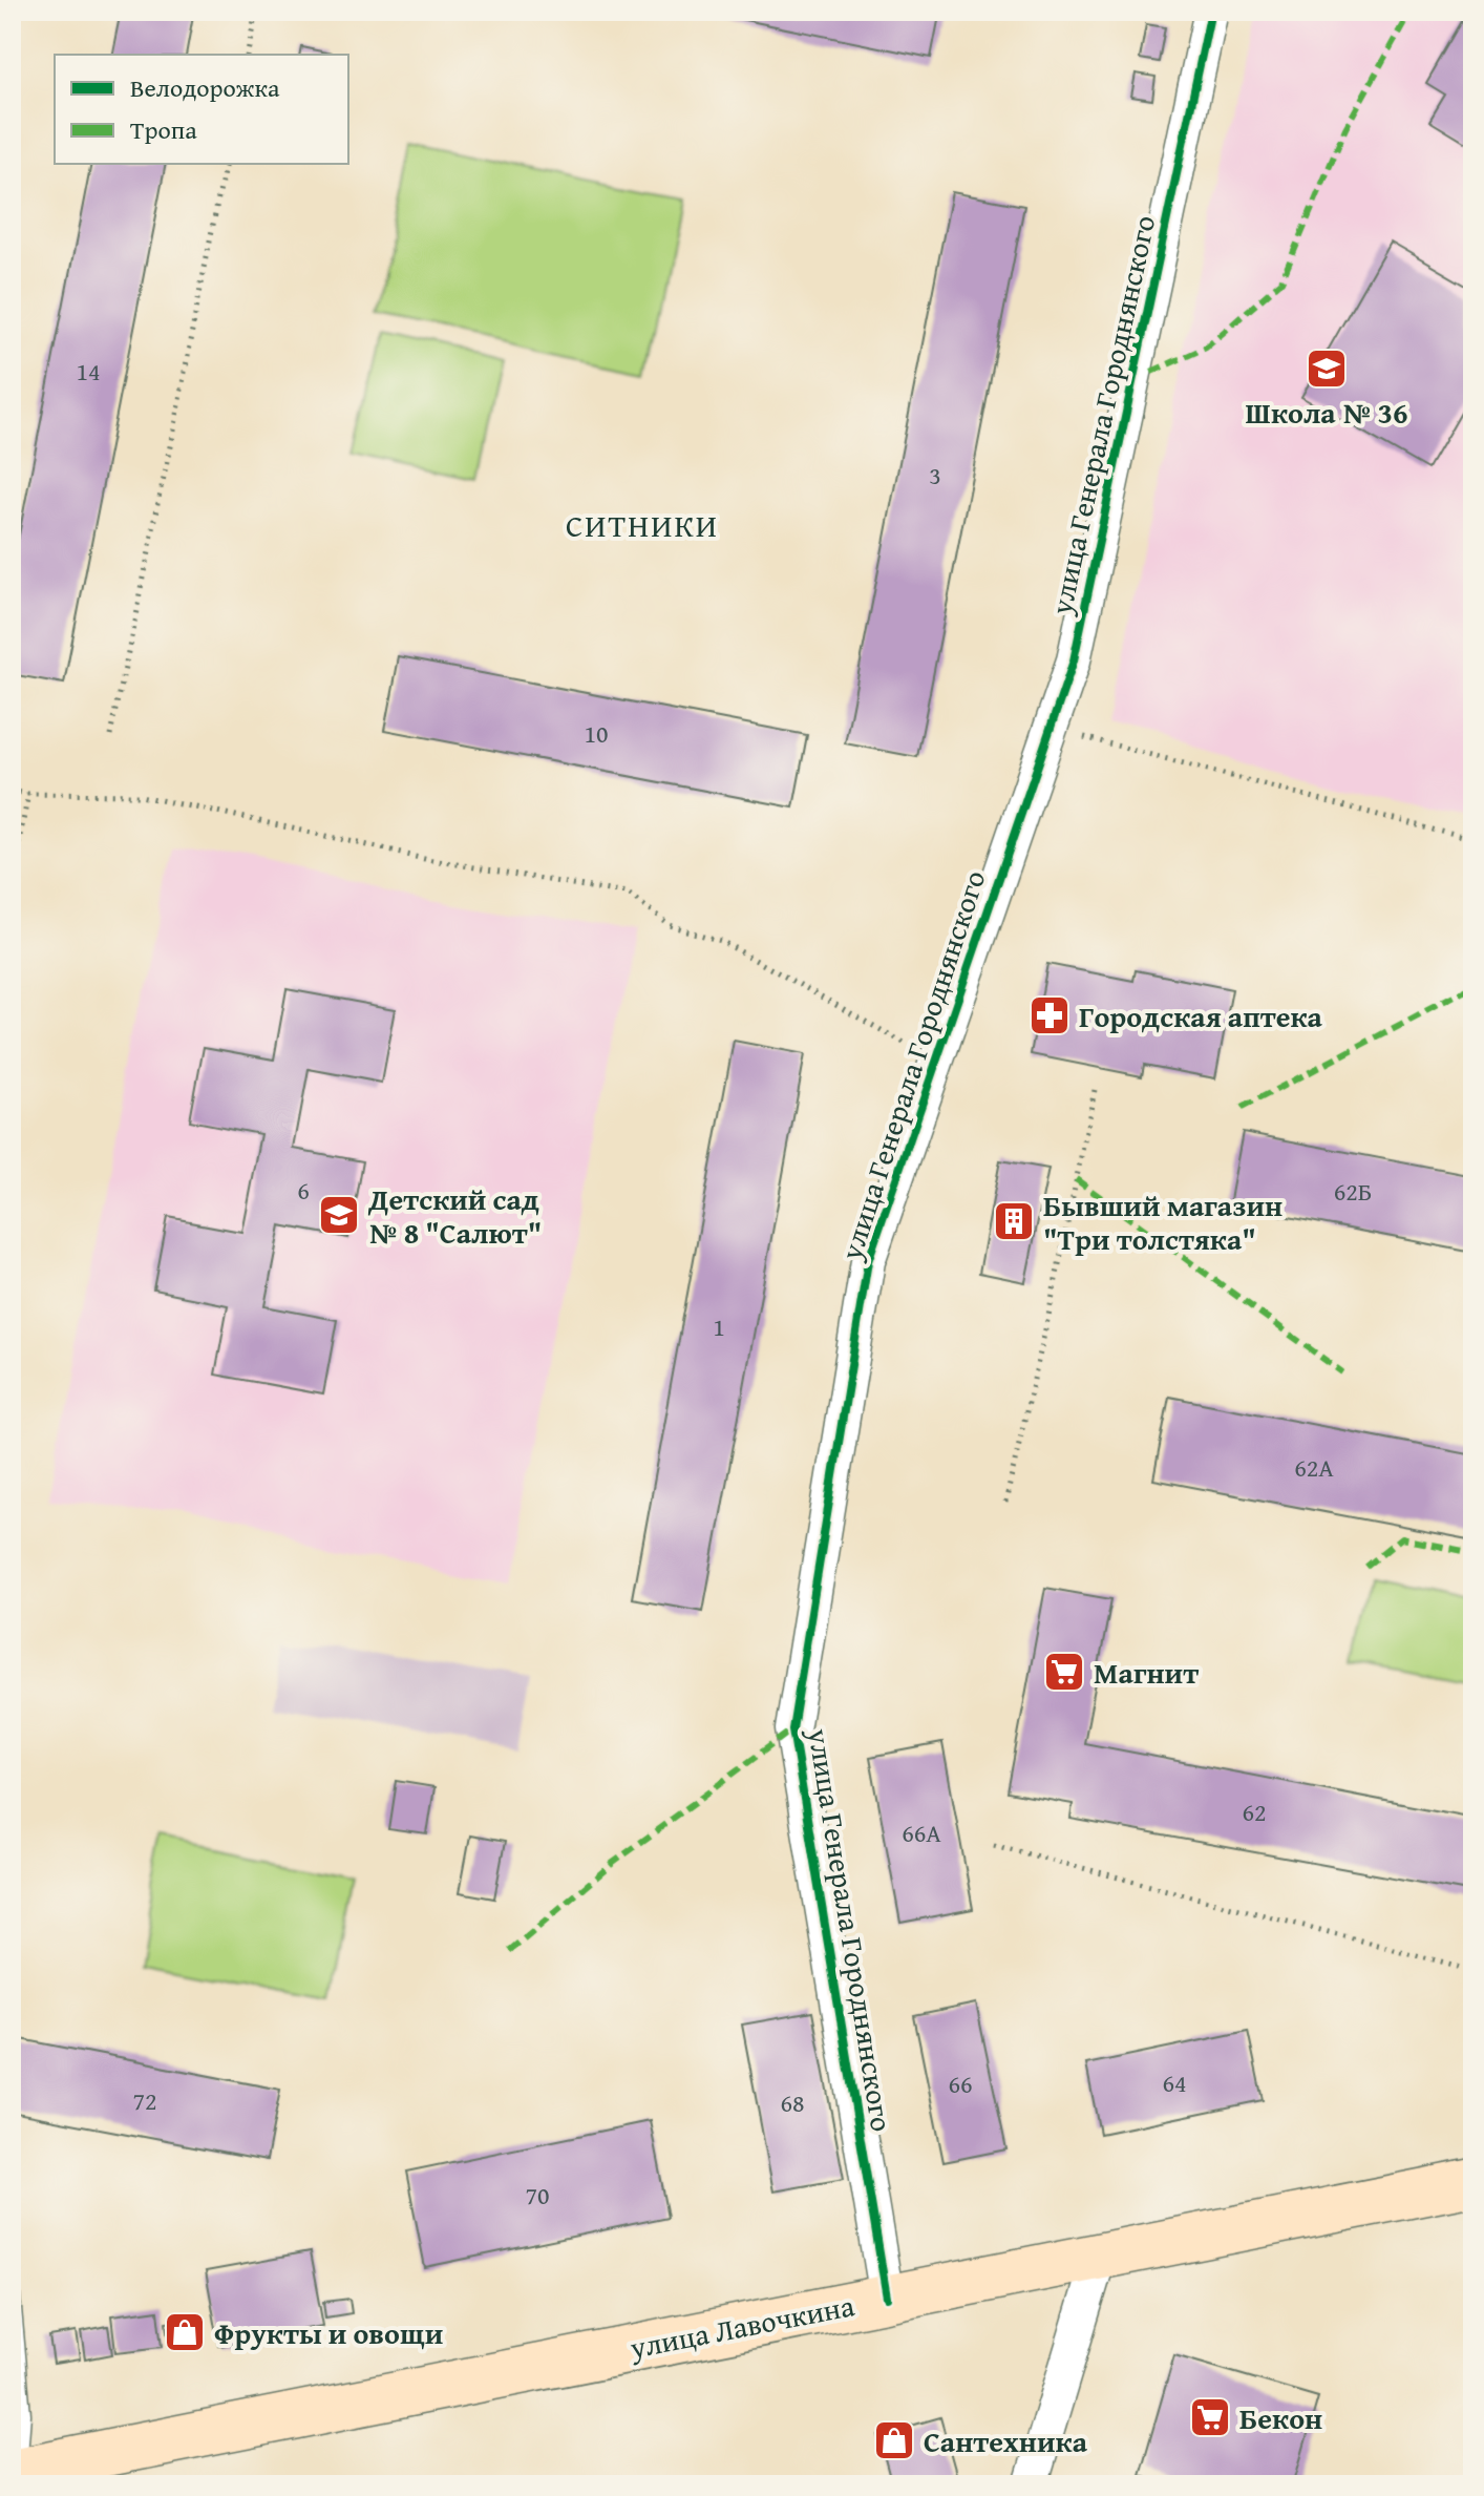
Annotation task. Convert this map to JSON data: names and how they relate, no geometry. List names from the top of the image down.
{
  "streets": {
    "main road": ["улица Лавочкина"],
    "street": ["улица Генерала Городнянского"]
  },
  "crossings": [
    ["улица Генерала Городнянского", "улица Лавочкина"]
  ],
  "districts": ["СИТНИКИ"],
  "places": {
    "school or university": ["Школа № 36", "Детский сад № 8 \"Салют\""],
    "pharmacy": ["Городская аптека"],
    "building": ["Бывший магазин \"Три толстяка\""],
    "supermarket": ["Магнит", "Бекон"],
    "shop": ["Фрукты и овощи", "Сантехника"]
  },
  "house_numbers": [
    "14",
    "3",
    "10",
    "6",
    "62Б",
    "1",
    "62А",
    "62",
    "66А",
    "64",
    "66",
    "72",
    "68",
    "70"
  ],
  "legend": ["Велодорожка", "Тропа"]
}
